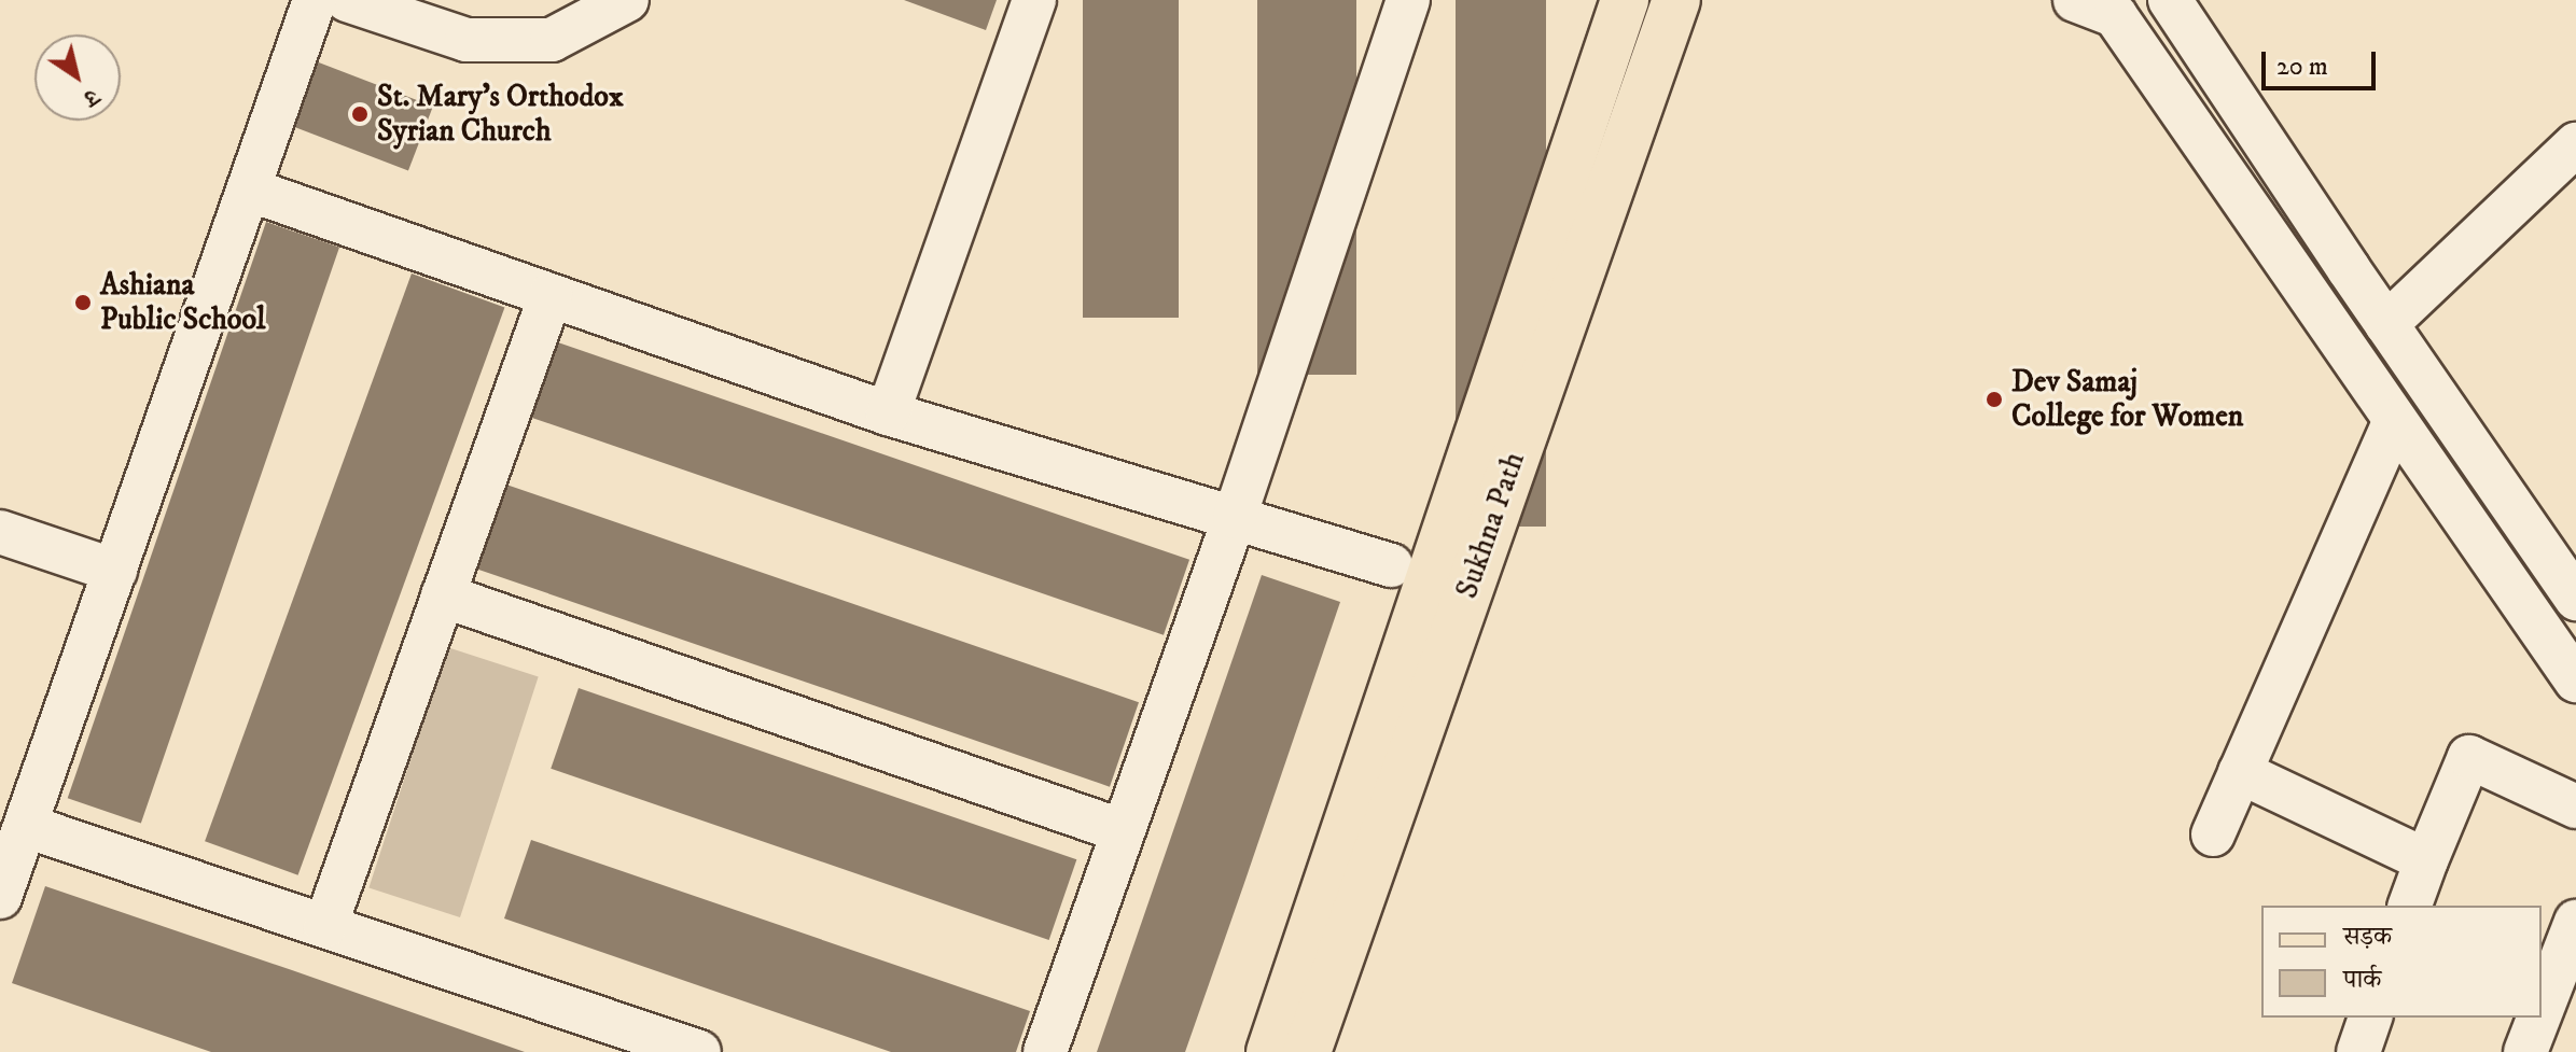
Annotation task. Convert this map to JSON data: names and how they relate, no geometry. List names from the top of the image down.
{
  "streets": {
    "main road": ["Sukhna Path"]
  },
  "places": ["St. Mary's Orthodox Syrian Church", "Ashiana Public School", "Dev Samaj College for Women"],
  "legend": ["सड़क", "पार्क"],
  "scale_bar": "20 m",
  "north": "bottom right"
}
